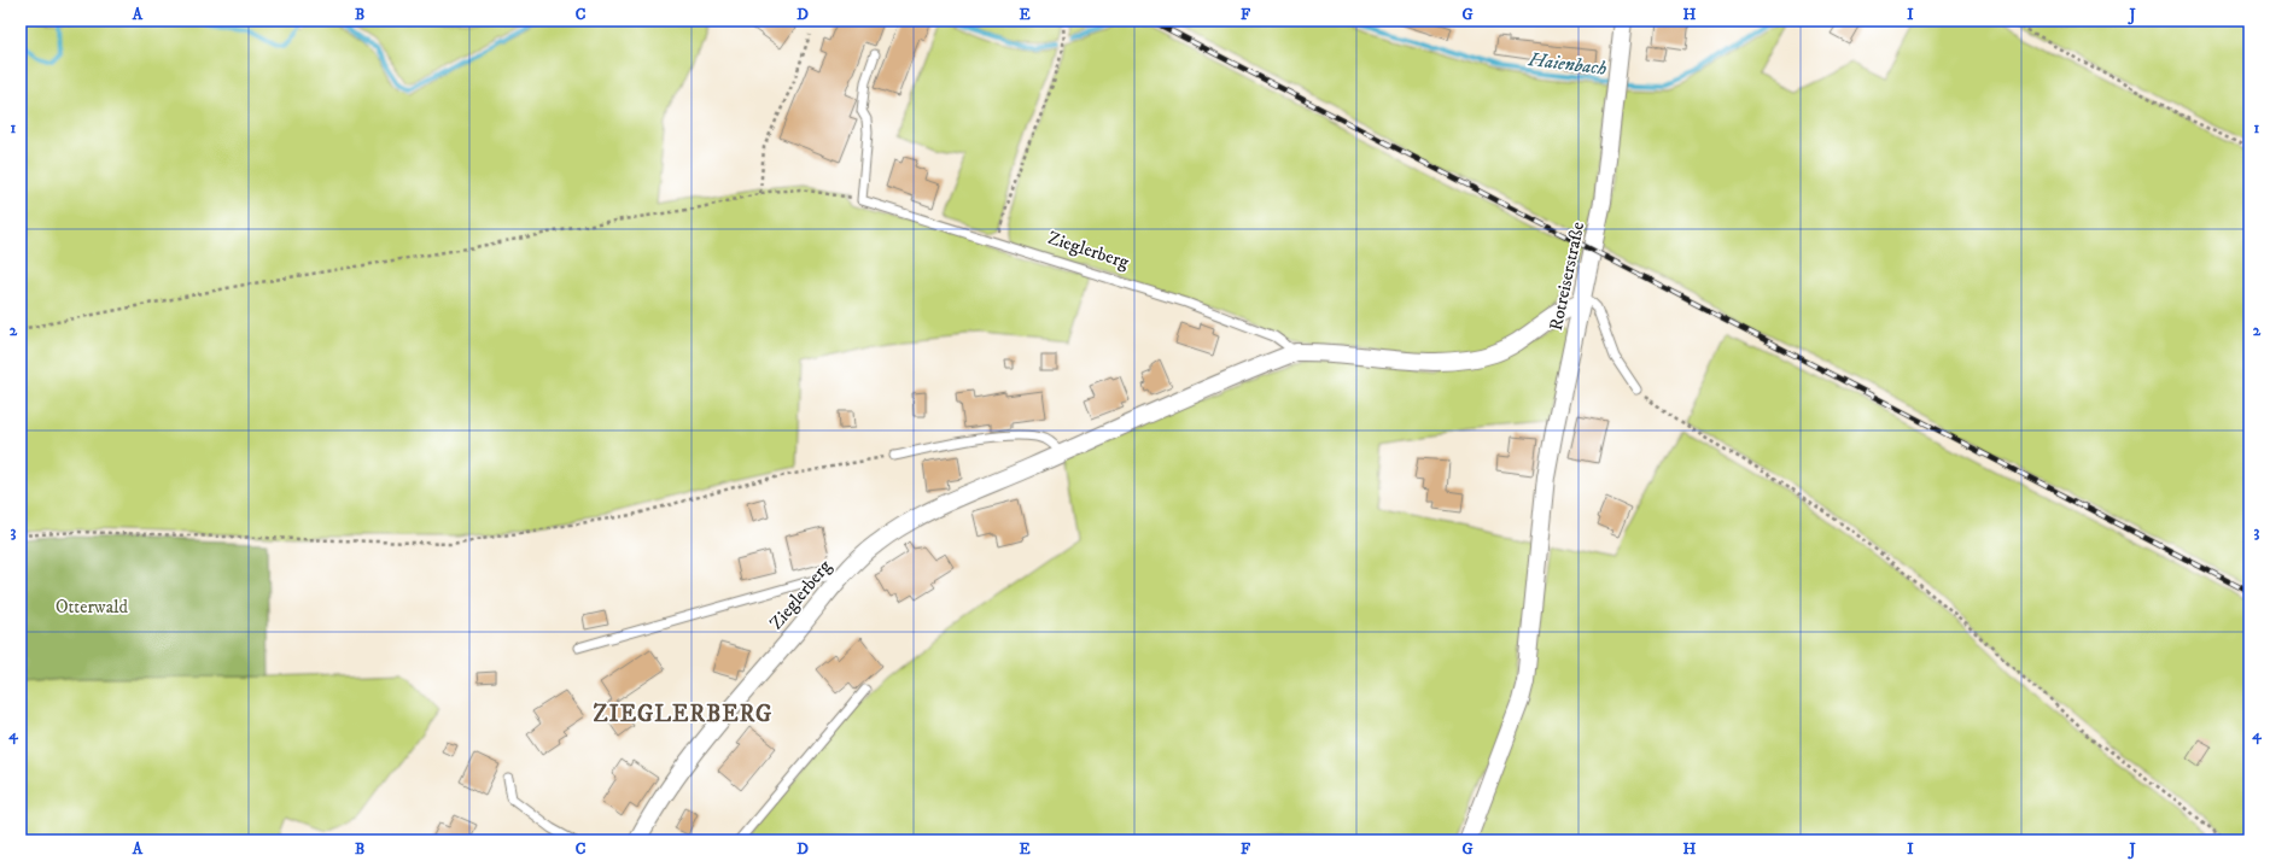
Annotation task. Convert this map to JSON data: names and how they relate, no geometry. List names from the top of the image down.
{
  "streets": {
    "street": ["Zieglerberg", "Rotreiserstraße"]
  },
  "crossings": [
    ["Zieglerberg", "Rotreiserstraße"]
  ],
  "districts": ["ZIEGLERBERG"],
  "water": ["Haienbach"],
  "parks": ["Otterwald"],
  "grid": {
    "columns": [
      "A",
      "B",
      "C",
      "D",
      "E",
      "F",
      "G",
      "H",
      "I",
      "J"
    ],
    "rows": [
      "1",
      "2",
      "3",
      "4"
    ]
  }
}
